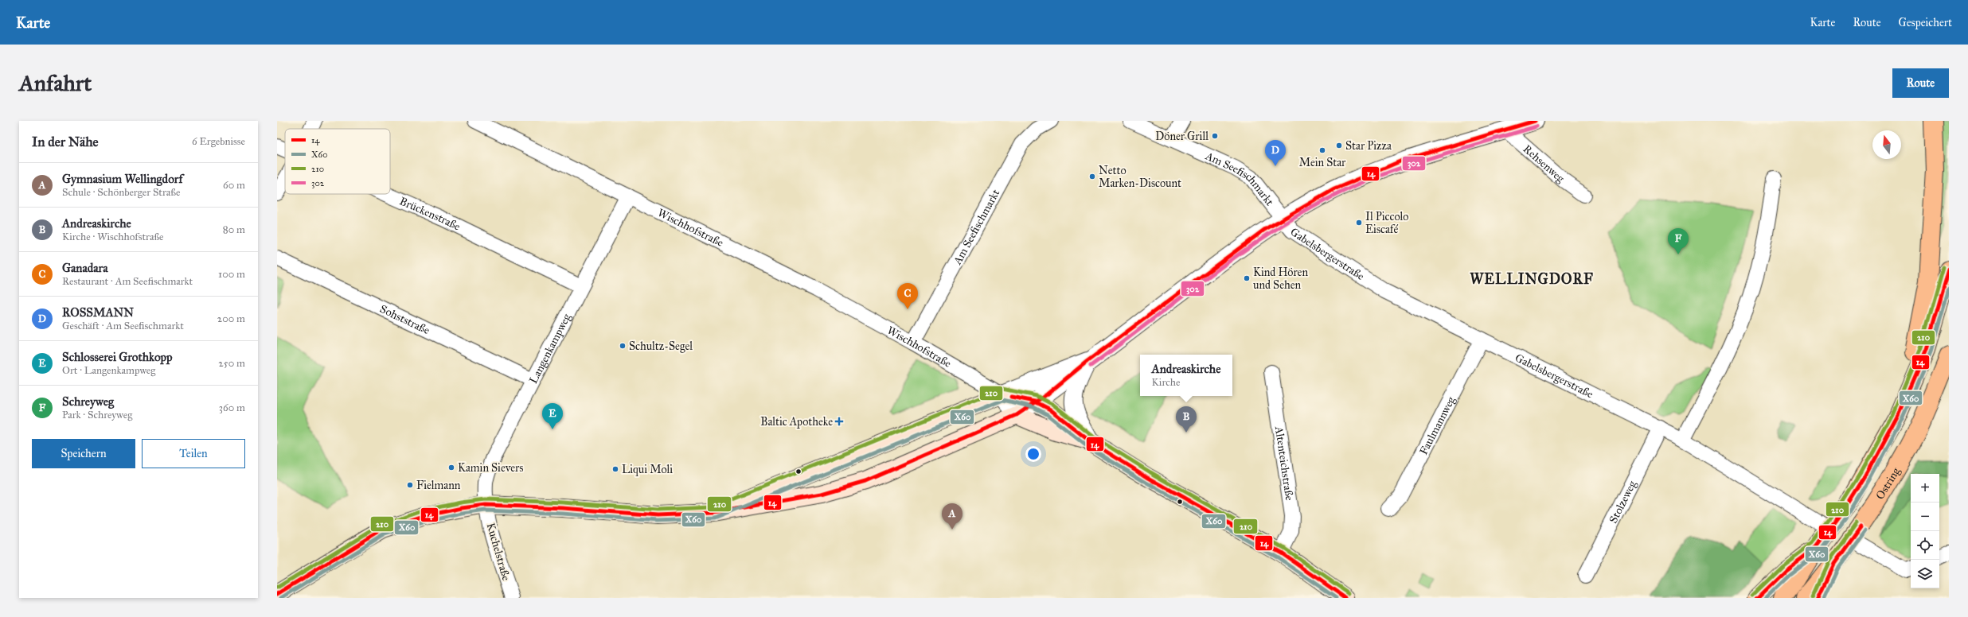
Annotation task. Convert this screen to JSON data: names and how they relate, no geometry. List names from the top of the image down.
{
  "streets": {
    "highway": ["Ostring"],
    "main road": ["Wischhofstraße"],
    "street": [
      "Rehsenweg",
      "Am Seefischmarkt",
      "Brückenstraße",
      "Gabelsbergerstraße",
      "Sohststraße",
      "Langenkampweg",
      "Faulmannweg",
      "Altenteichstraße",
      "Stolzeweg",
      "Kuchelstraße"
    ]
  },
  "crossings": [
    ["Am Seefischmarkt", "Wischhofstraße"],
    ["Am Seefischmarkt", "Gabelsbergerstraße"],
    ["Brückenstraße", "Langenkampweg"],
    ["Wischhofstraße", "Langenkampweg"],
    ["Wischhofstraße", "Altenteichstraße"],
    ["Gabelsbergerstraße", "Faulmannweg"],
    ["Gabelsbergerstraße", "Ostring"],
    ["Gabelsbergerstraße", "Stolzeweg"],
    ["Sohststraße", "Langenkampweg"],
    ["Langenkampweg", "Kuchelstraße"]
  ],
  "districts": ["WELLINGDORF"],
  "places": {
    "other": [
      "Döner Grill",
      "Star Pizza",
      "Mein Star",
      "Netto Marken-Discount",
      "Il Piccolo Eiscafé",
      "Kind Hören und Sehen",
      "Schultz-Segel",
      "Kamin Sievers",
      "Liqui Moli",
      "Fielmann"
    ],
    "health": ["Baltic Apotheke"]
  },
  "lines": [
    "transit line 14",
    "transit line 302",
    "transit line 210",
    "transit line X60"
  ],
  "legend": [
    "14",
    "X60",
    "210",
    "302"
  ],
  "north": "top",
  "page": {
    "header": "Karte",
    "nav": ["Karte", "Route", "Gespeichert"],
    "buttons": [
      "Route",
      ["Speichern", "Teilen"]
    ],
    "title": "Anfahrt",
    "heading": ["In der Nähe", "6 Ergebnisse"],
    "pins": [
      "D",
      "F",
      "C",
      "E",
      "B",
      "A"
    ],
    "list": [
      {
        "mark": "A",
        "name": "Gymnasium Wellingdorf",
        "note": "Schule · Schönberger Straße",
        "value": "60 m"
      },
      {
        "mark": "B",
        "name": "Andreaskirche",
        "note": "Kirche · Wischhofstraße",
        "value": "80 m"
      },
      {
        "mark": "C",
        "name": "Ganadara",
        "note": "Restaurant · Am Seefischmarkt",
        "value": "100 m"
      },
      {
        "mark": "D",
        "name": "ROSSMANN",
        "note": "Geschäft · Am Seefischmarkt",
        "value": "200 m"
      },
      {
        "mark": "E",
        "name": "Schlosserei Grothkopp",
        "note": "Ort · Langenkampweg",
        "value": "250 m"
      },
      {
        "mark": "F",
        "name": "Schreyweg",
        "note": "Park · Schreyweg",
        "value": "360 m"
      }
    ],
    "popup": ["Andreaskirche", "Kirche"],
    "map_buttons": ["+", "−"]
  }
}
